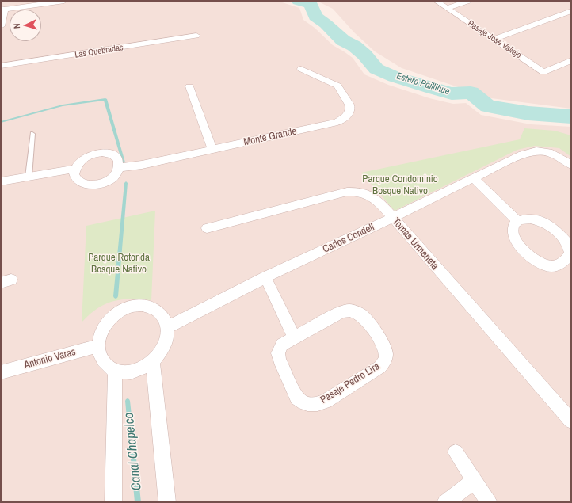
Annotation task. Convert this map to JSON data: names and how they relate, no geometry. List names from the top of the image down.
{
  "streets": {
    "street": [
      "Pasaje José Vallejo",
      "Las Quebradas",
      "Monte Grande",
      "Carlos Condell",
      "Tomás Urmeneta",
      "Antonio Varas",
      "Pasaje Pedro Lira"
    ]
  },
  "crossings": [
    ["Carlos Condell", "Tomás Urmeneta"],
    ["Carlos Condell", "Antonio Varas"]
  ],
  "water": ["Estero Paillihue", "Canal Chapelco"],
  "parks": ["Parque Condominio Bosque Nativo", "Parque Rotonda Bosque Nativo"],
  "north": "left"
}
